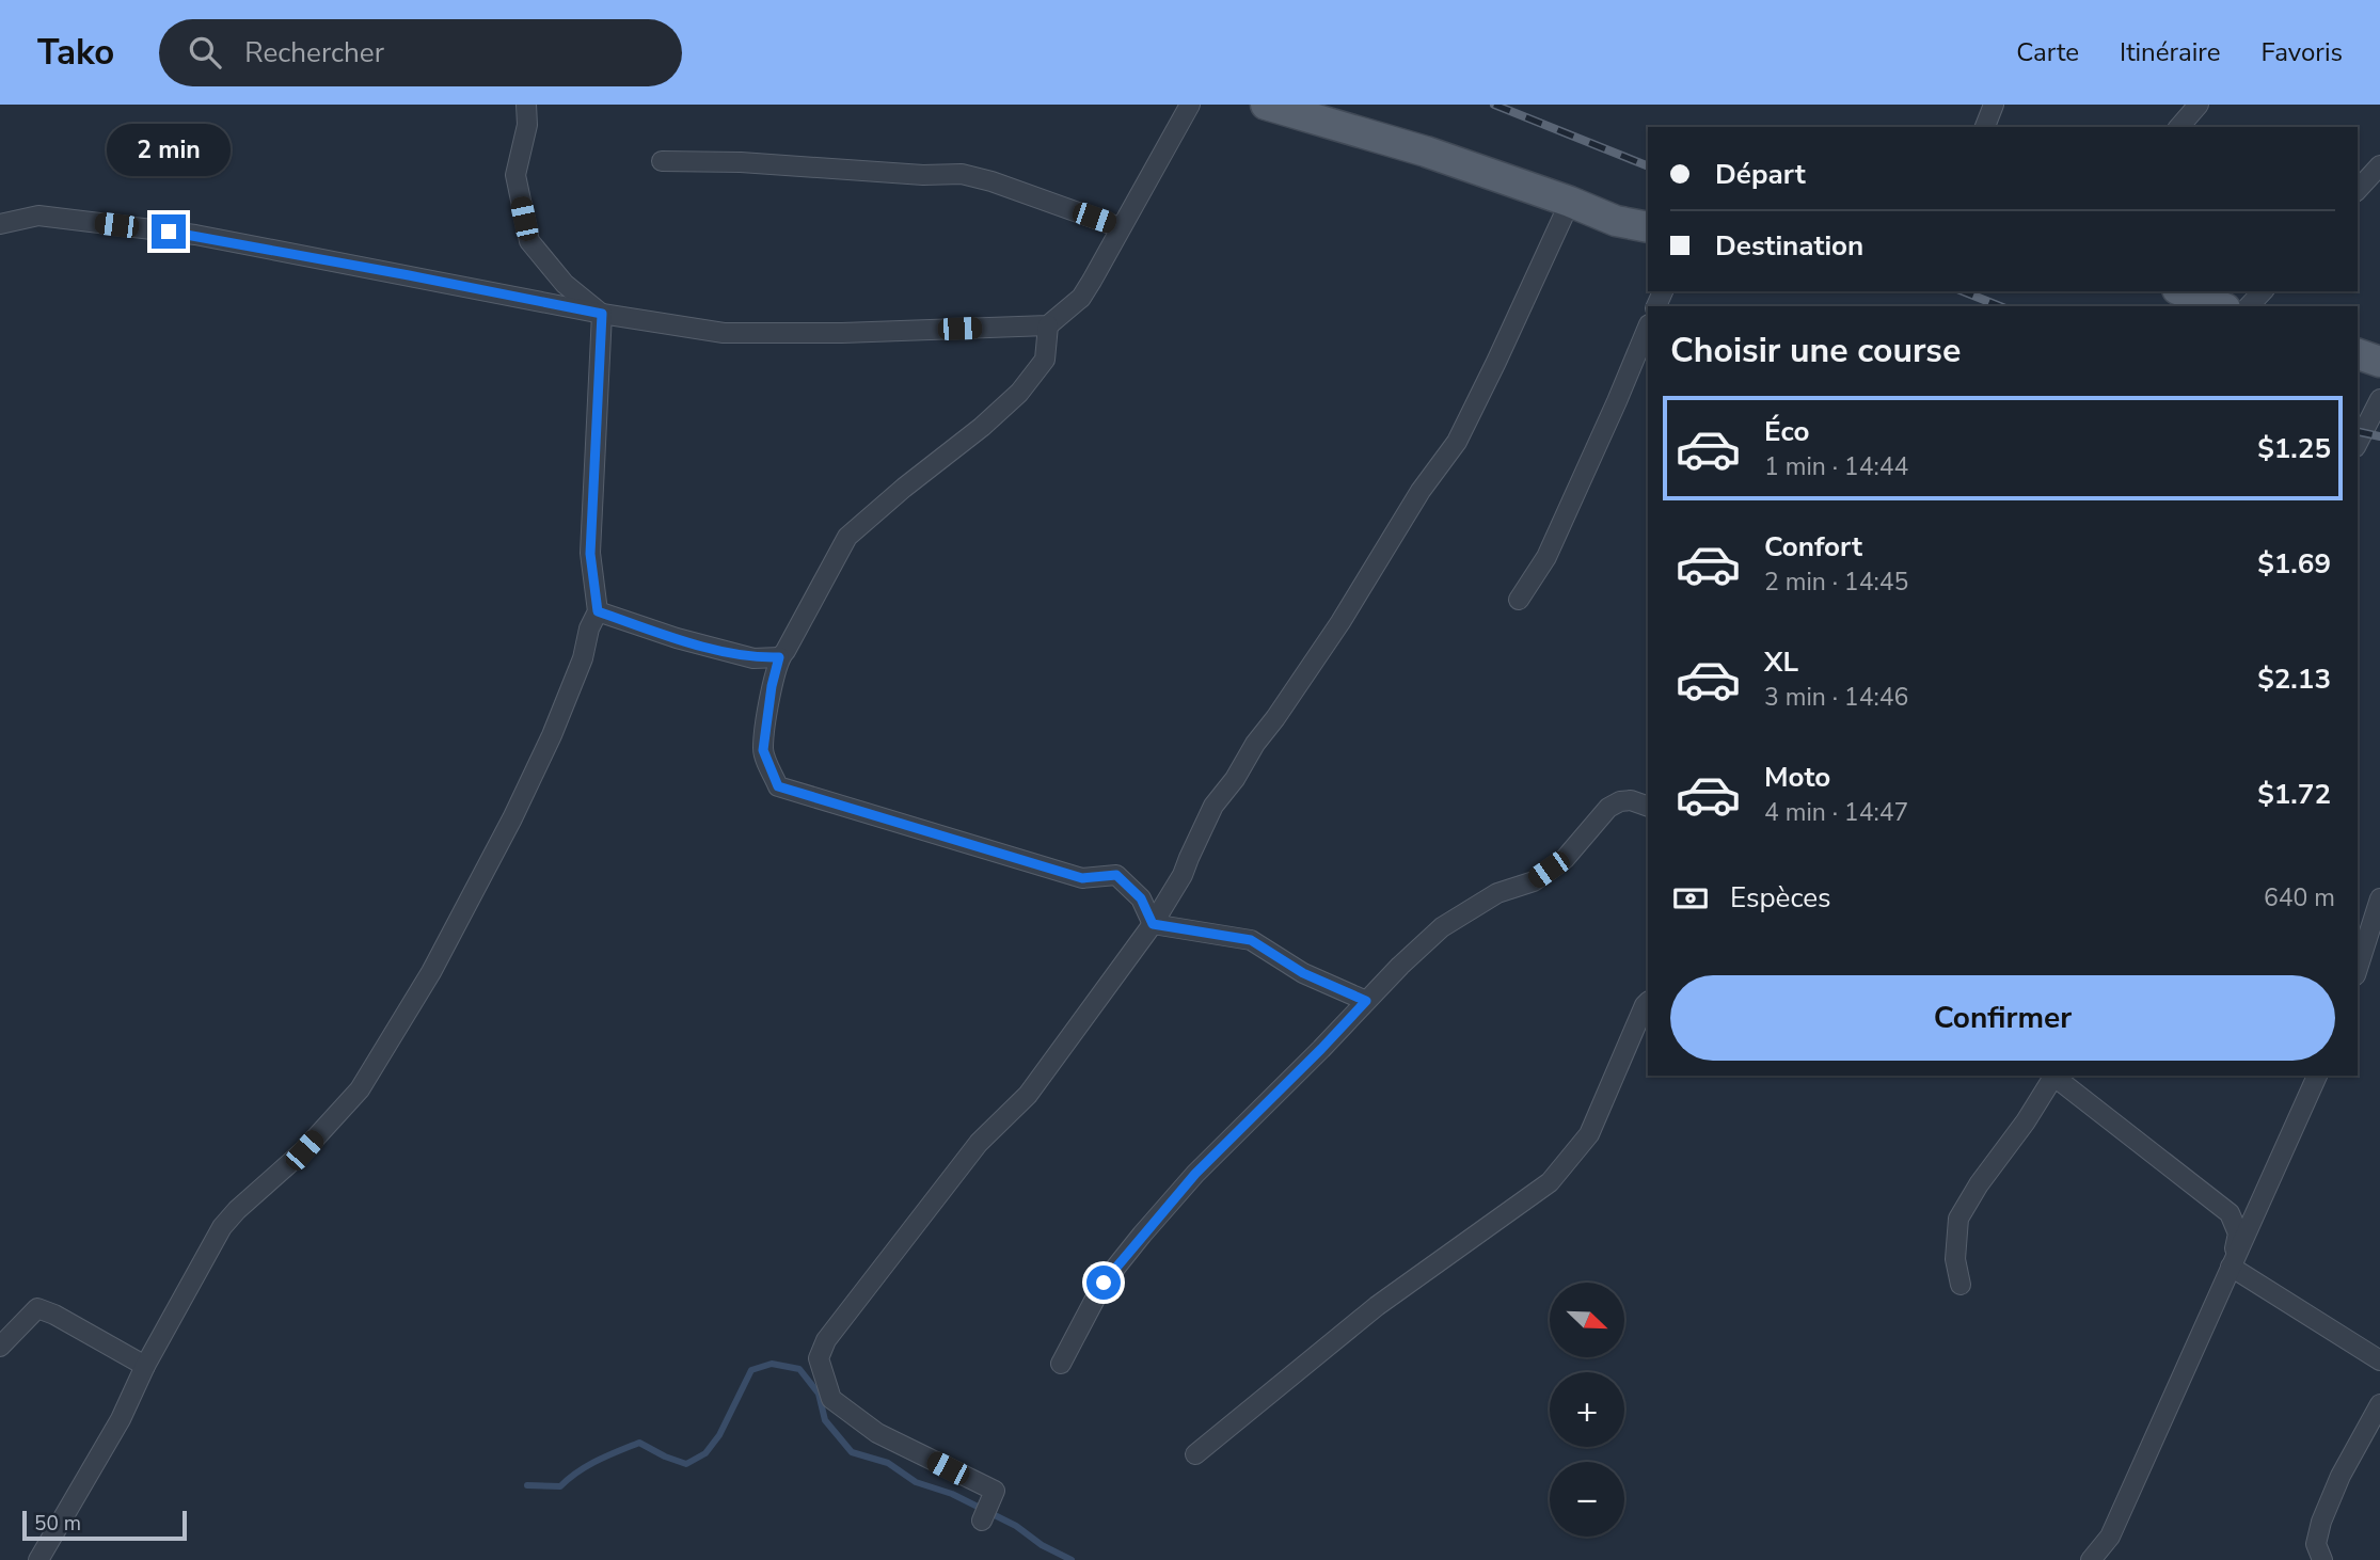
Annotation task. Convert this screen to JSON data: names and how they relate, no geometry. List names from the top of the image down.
{
  "scale_bar": "50 m",
  "north": "bottom right",
  "page": {
    "header": "Tako",
    "search": "Rechercher",
    "nav": ["Carte", "Itinéraire", "Favoris"],
    "bubble": "2 min",
    "banner": ["Départ", "Destination"],
    "heading": "Choisir une course",
    "list": [
      {
        "name": "Éco",
        "note": "1 min · 14:44",
        "value": "$1.25"
      },
      {
        "name": "Confort",
        "note": "2 min · 14:45",
        "value": "$1.69"
      },
      {
        "name": "XL",
        "note": "3 min · 14:46",
        "value": "$2.13"
      },
      {
        "name": "Moto",
        "note": "4 min · 14:47",
        "value": "$1.72"
      }
    ],
    "pay": ["Espèces", "640 m"],
    "buttons": "Confirmer",
    "map_buttons": ["+", "−"],
    "scale": "50 m"
  }
}
